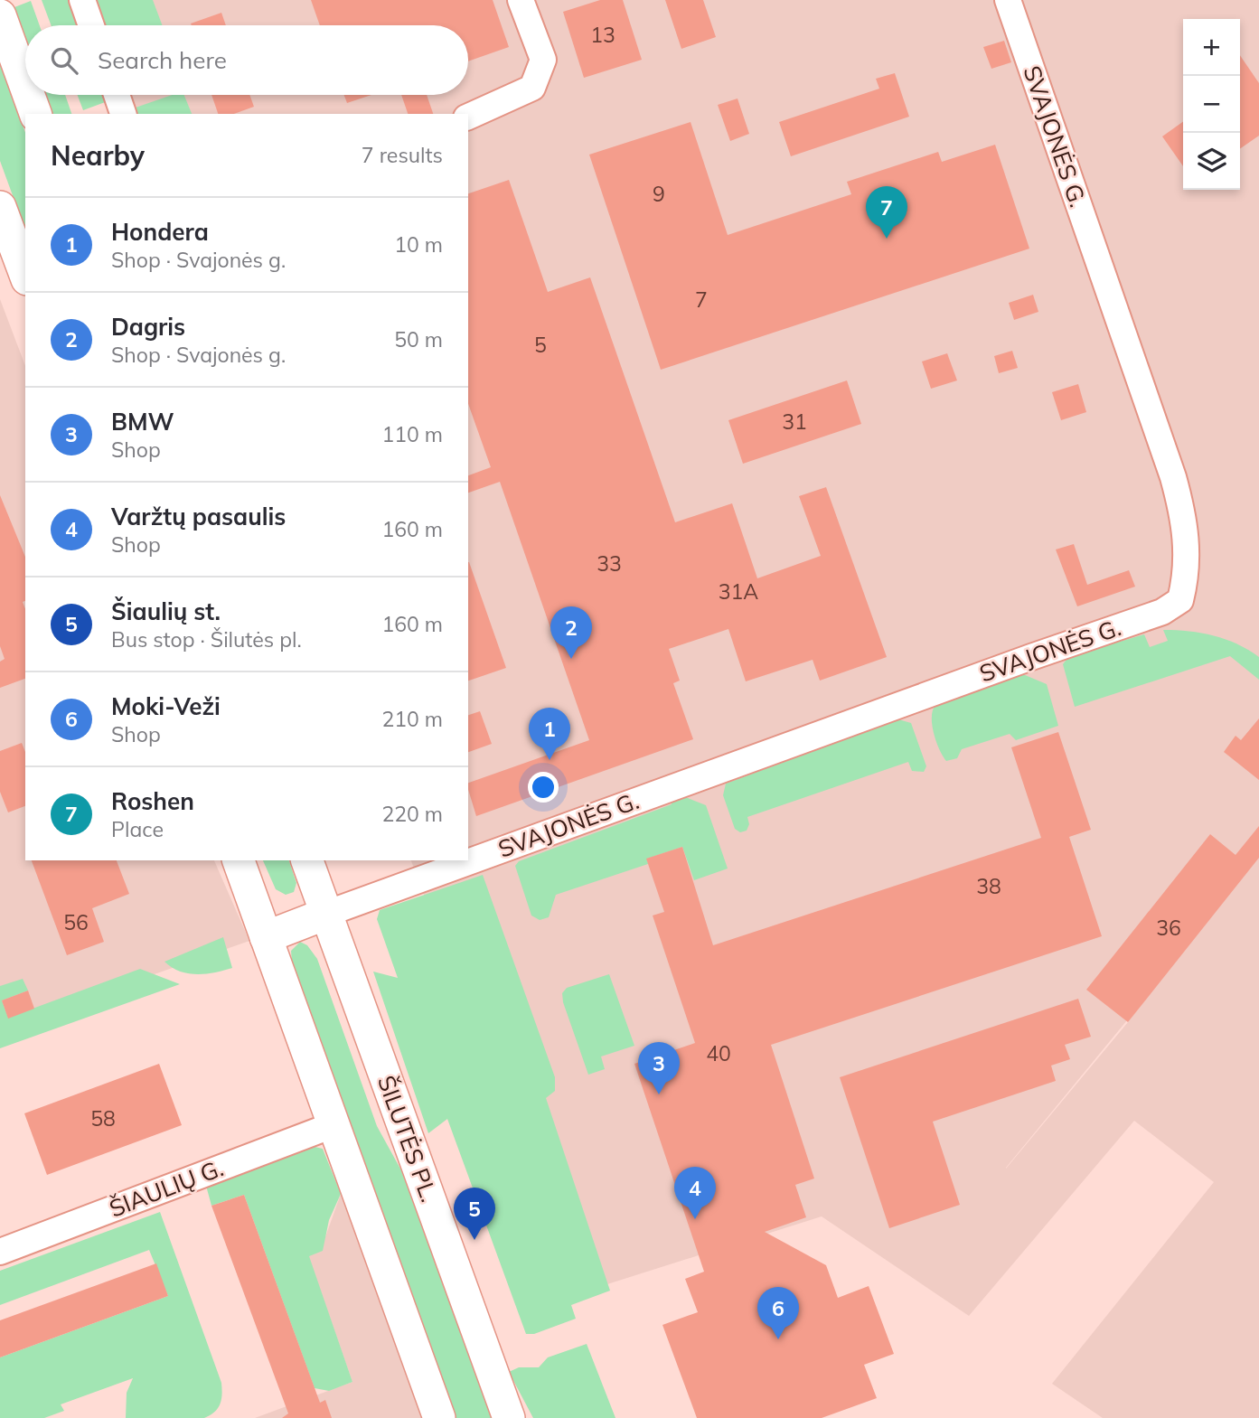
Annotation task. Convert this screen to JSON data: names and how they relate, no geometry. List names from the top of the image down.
{
  "streets": {
    "main road": ["ŠILUTĖS PL."],
    "street": ["SVAJONĖS G.", "ŠIAULIŲ G."]
  },
  "crossings": [
    ["SVAJONĖS G.", "ŠILUTĖS PL."]
  ],
  "house_numbers": [
    "13",
    "9",
    "7",
    "5",
    "31",
    "33",
    "31A",
    "38",
    "56",
    "36",
    "40",
    "58"
  ],
  "page": {
    "map_buttons": ["+", "−"],
    "search": "Search here",
    "heading": ["Nearby", "7 results"],
    "pins": [
      "7",
      "2",
      "1",
      "3",
      "4",
      "5",
      "6"
    ],
    "list": [
      {
        "mark": "1",
        "name": "Hondera",
        "note": "Shop · Svajonės g.",
        "value": "10 m"
      },
      {
        "mark": "2",
        "name": "Dagris",
        "note": "Shop · Svajonės g.",
        "value": "50 m"
      },
      {
        "mark": "3",
        "name": "BMW",
        "note": "Shop",
        "value": "110 m"
      },
      {
        "mark": "4",
        "name": "Varžtų pasaulis",
        "note": "Shop",
        "value": "160 m"
      },
      {
        "mark": "5",
        "name": "Šiaulių st.",
        "note": "Bus stop · Šilutės pl.",
        "value": "160 m"
      },
      {
        "mark": "6",
        "name": "Moki-Veži",
        "note": "Shop",
        "value": "210 m"
      },
      {
        "mark": "7",
        "name": "Roshen",
        "note": "Place",
        "value": "220 m"
      }
    ]
  }
}
